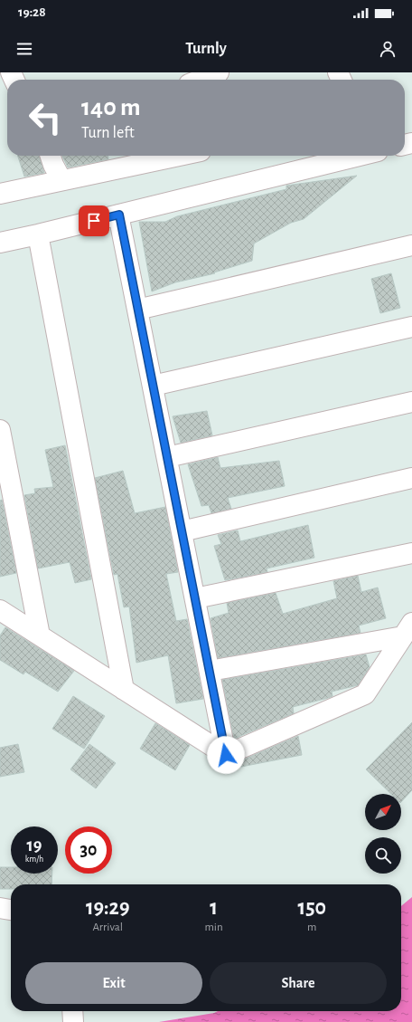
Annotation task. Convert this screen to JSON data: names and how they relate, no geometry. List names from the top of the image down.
{
  "north": "top right",
  "page": {
    "status": "19:28",
    "header": "Turnly",
    "turn": ["140 m", "Turn left"],
    "speed": "19 km/h",
    "limit": "30",
    "eta": [
      "19:29",
      "Arrival",
      "1",
      "min",
      "150",
      "m"
    ],
    "buttons": ["Exit", "Share"]
  }
}
